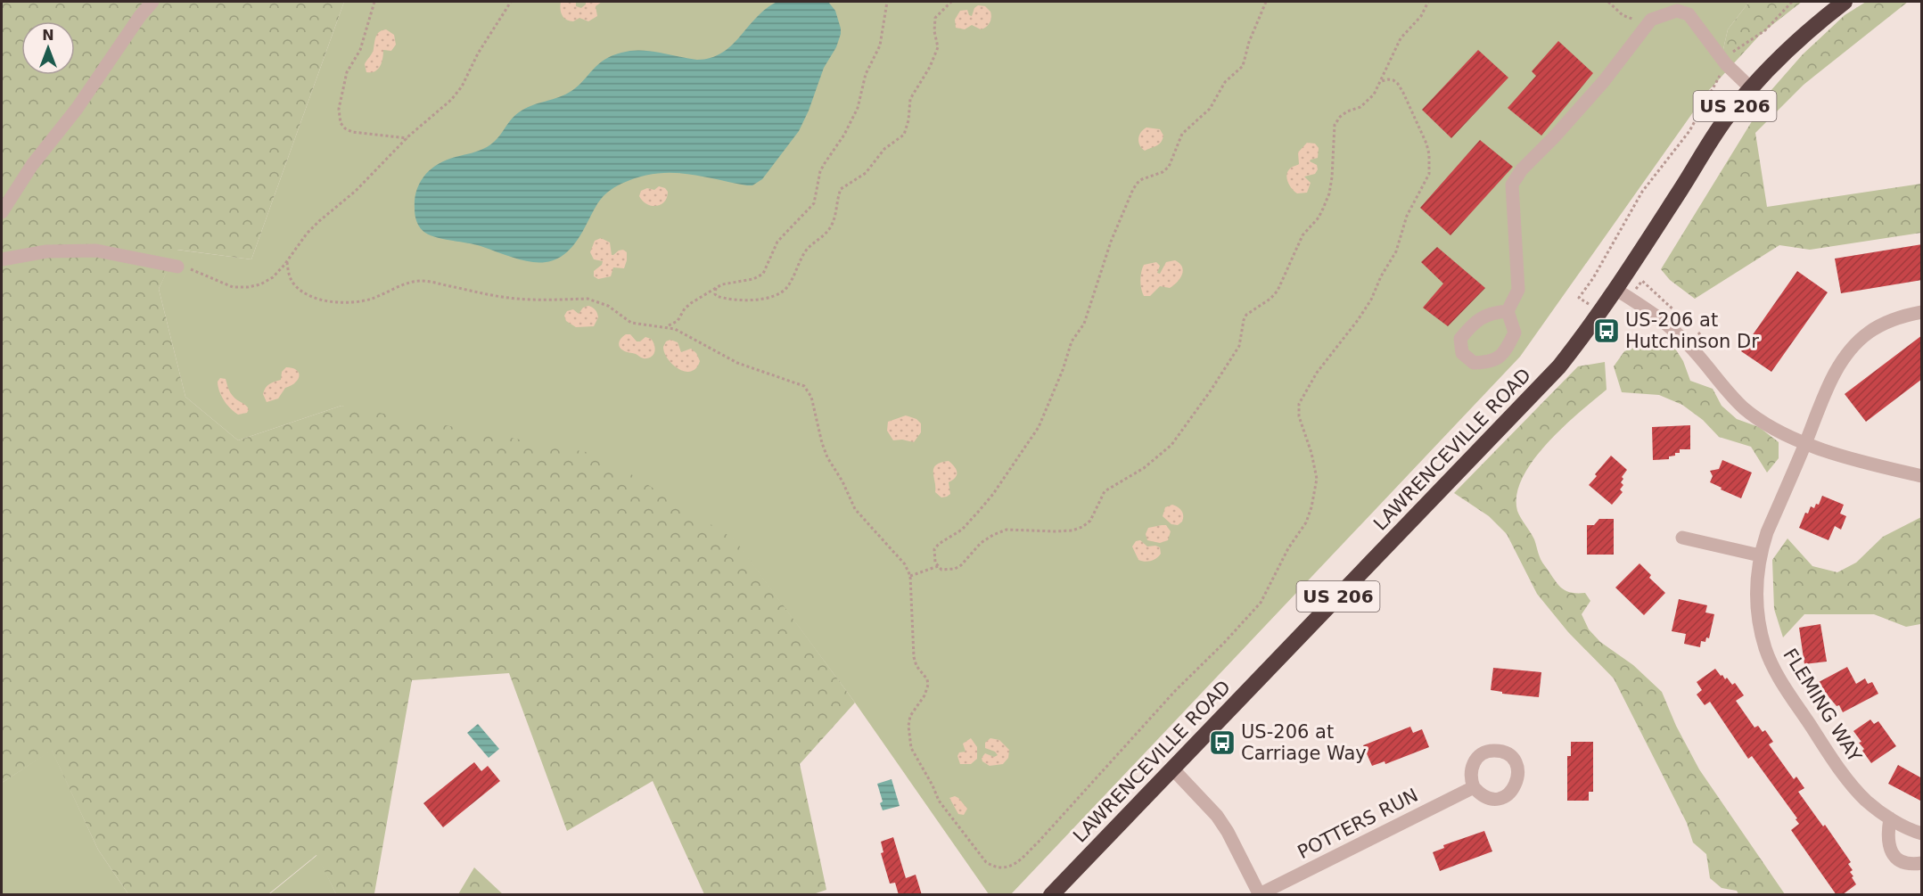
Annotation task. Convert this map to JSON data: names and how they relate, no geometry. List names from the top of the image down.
{
  "streets": {
    "highway": ["US 206", "LAWRENCEVILLE ROAD"],
    "street": ["FLEMING WAY", "POTTERS RUN"]
  },
  "places": {
    "bus stop": ["US-206 at Hutchinson Dr", "US-206 at Carriage Way"]
  },
  "north": "top"
}
